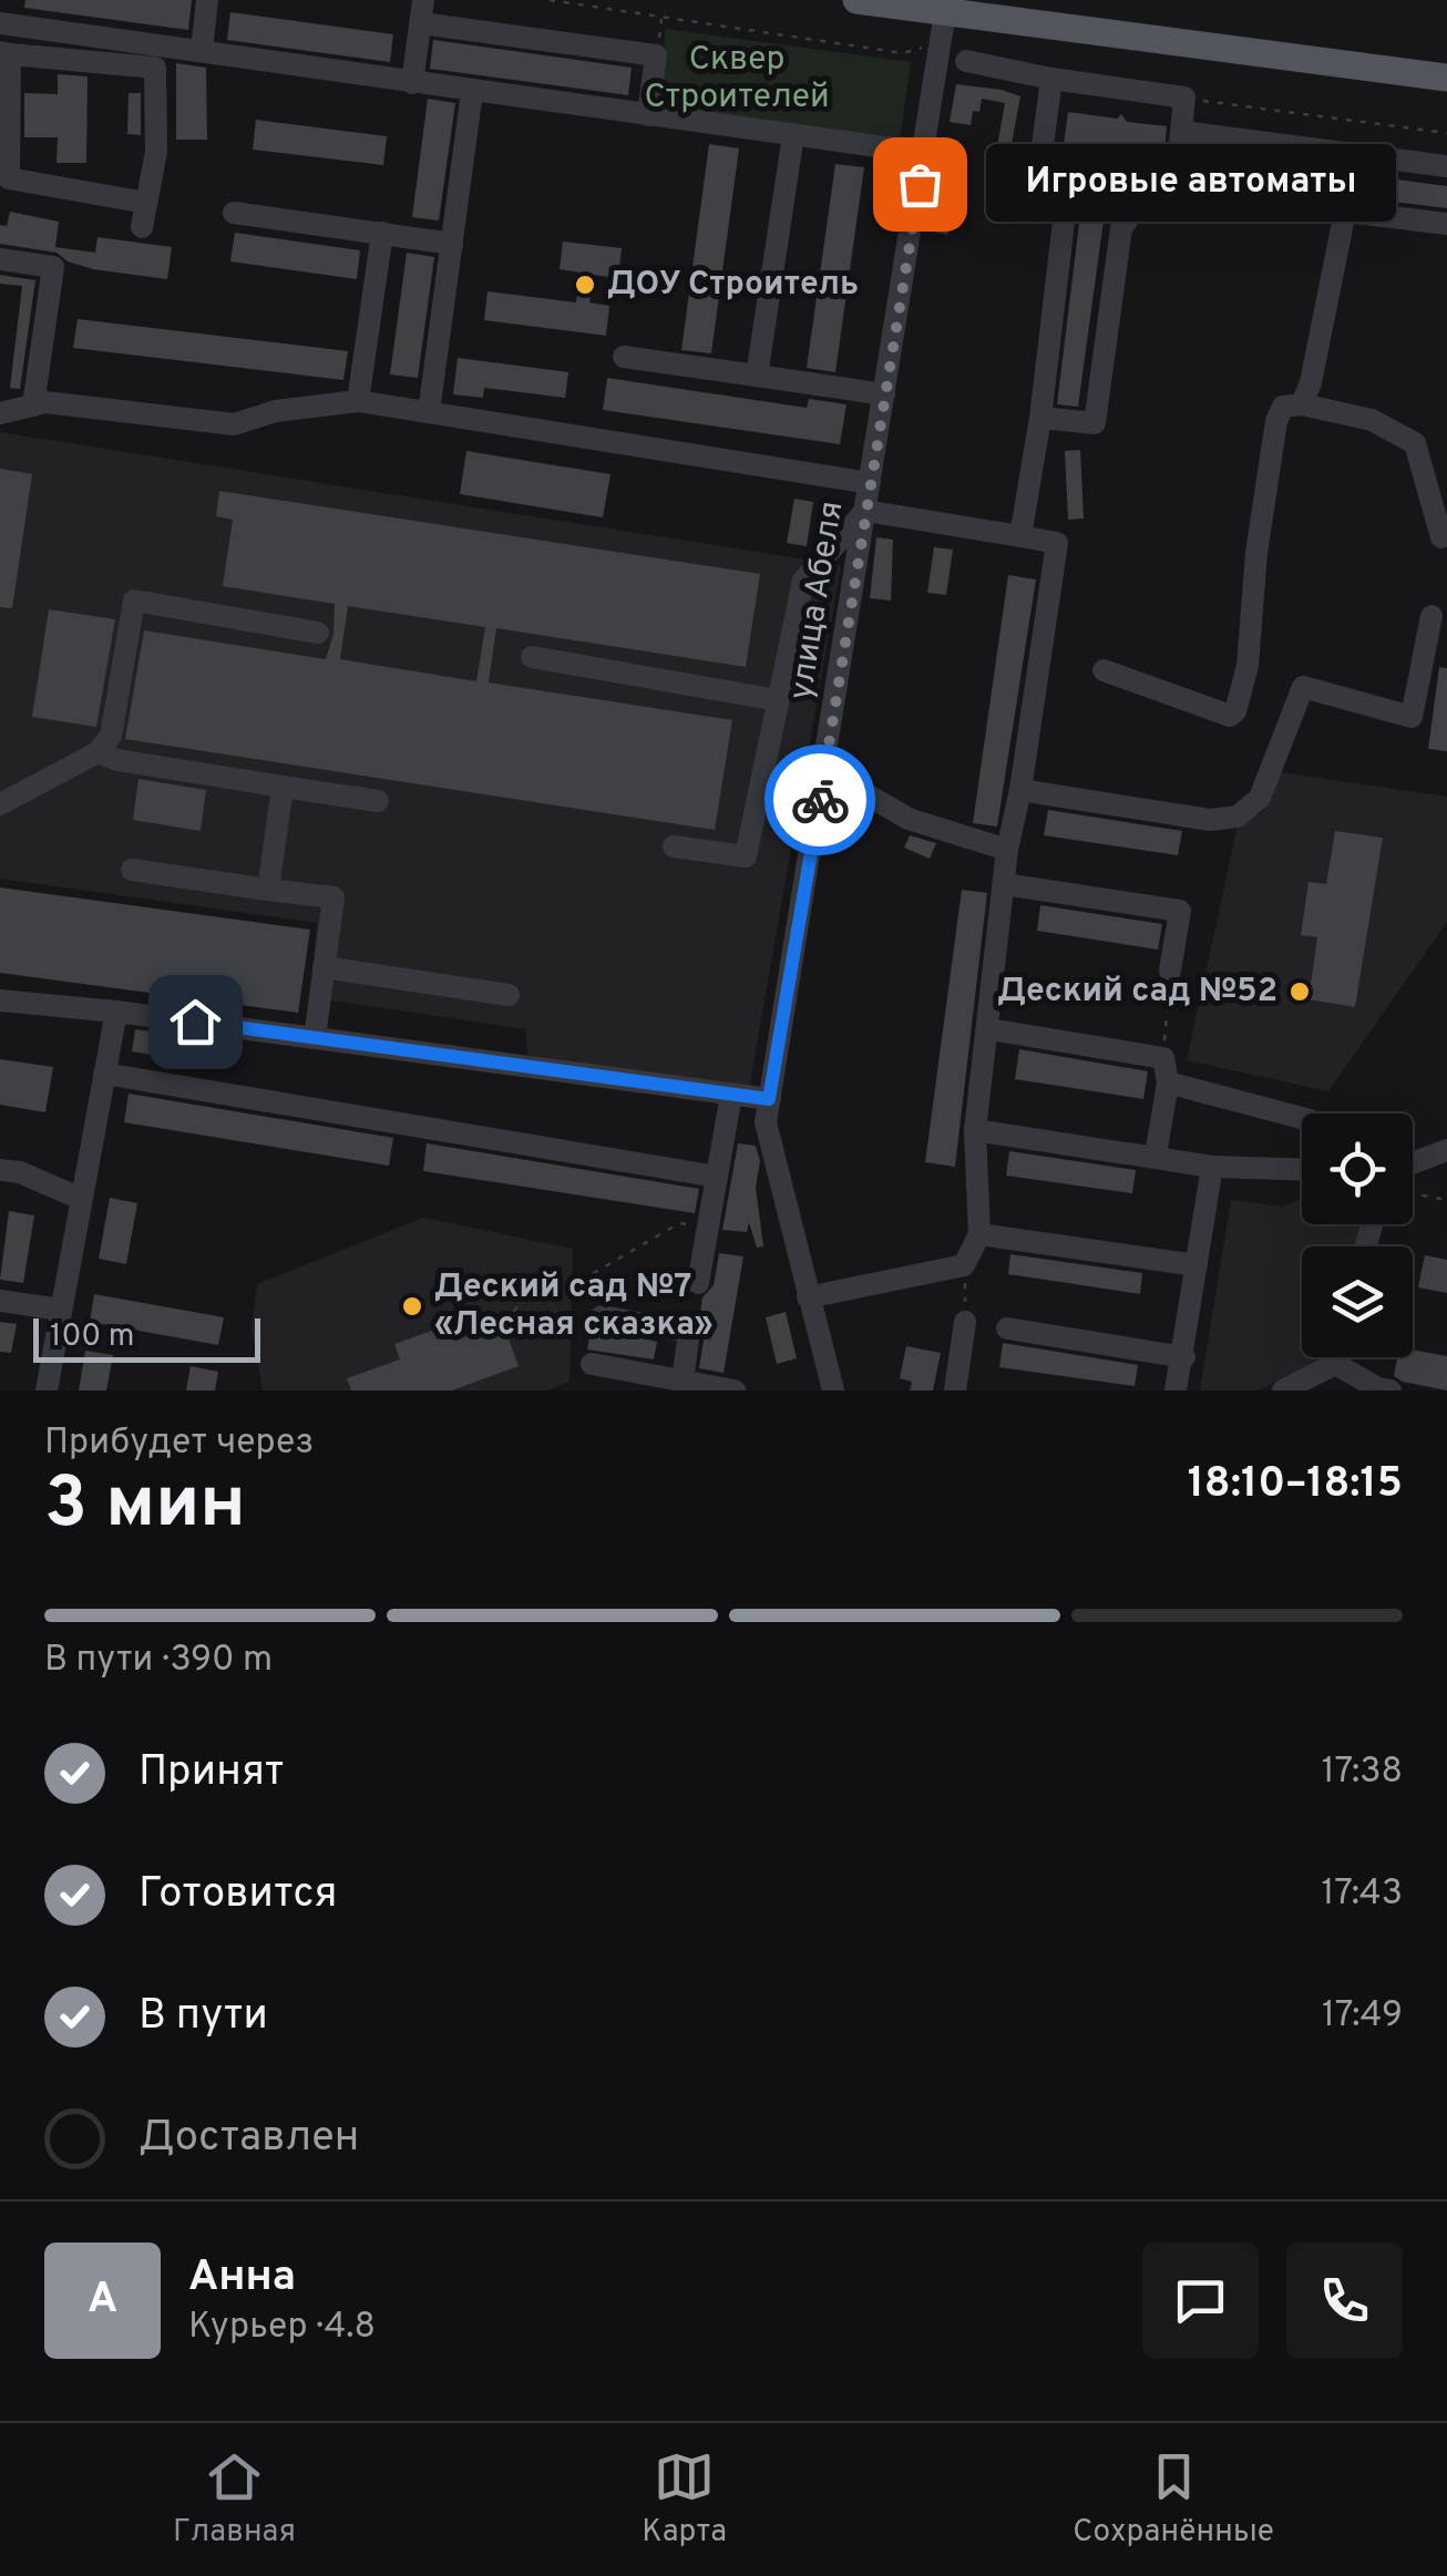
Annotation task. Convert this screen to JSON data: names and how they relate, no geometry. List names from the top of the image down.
{
  "streets": {
    "street": ["улица Абеля"]
  },
  "parks": ["Сквер Строителей"],
  "places": [
    "Игровые автоматы",
    "ДОУ Строитель",
    "Деский сад №52",
    "Деский сад №7 «Лесная сказка»"
  ],
  "scale_bar": "100 m",
  "page": {
    "bubble": "Игровые автоматы",
    "scale": "100 m",
    "heading": ["3 мин", "Прибудет через", "18:10–18:15"],
    "panel": ["Анна", "Курьер · 4.8"],
    "bar": "В пути · 390 m",
    "list": [
      ["Принят", "17:38"],
      ["Готовится", "17:43"],
      ["В пути", "17:49"],
      "Доставлен"
    ],
    "round": "А",
    "tabs": ["Главная", "Карта", "Сохранённые"]
  }
}
